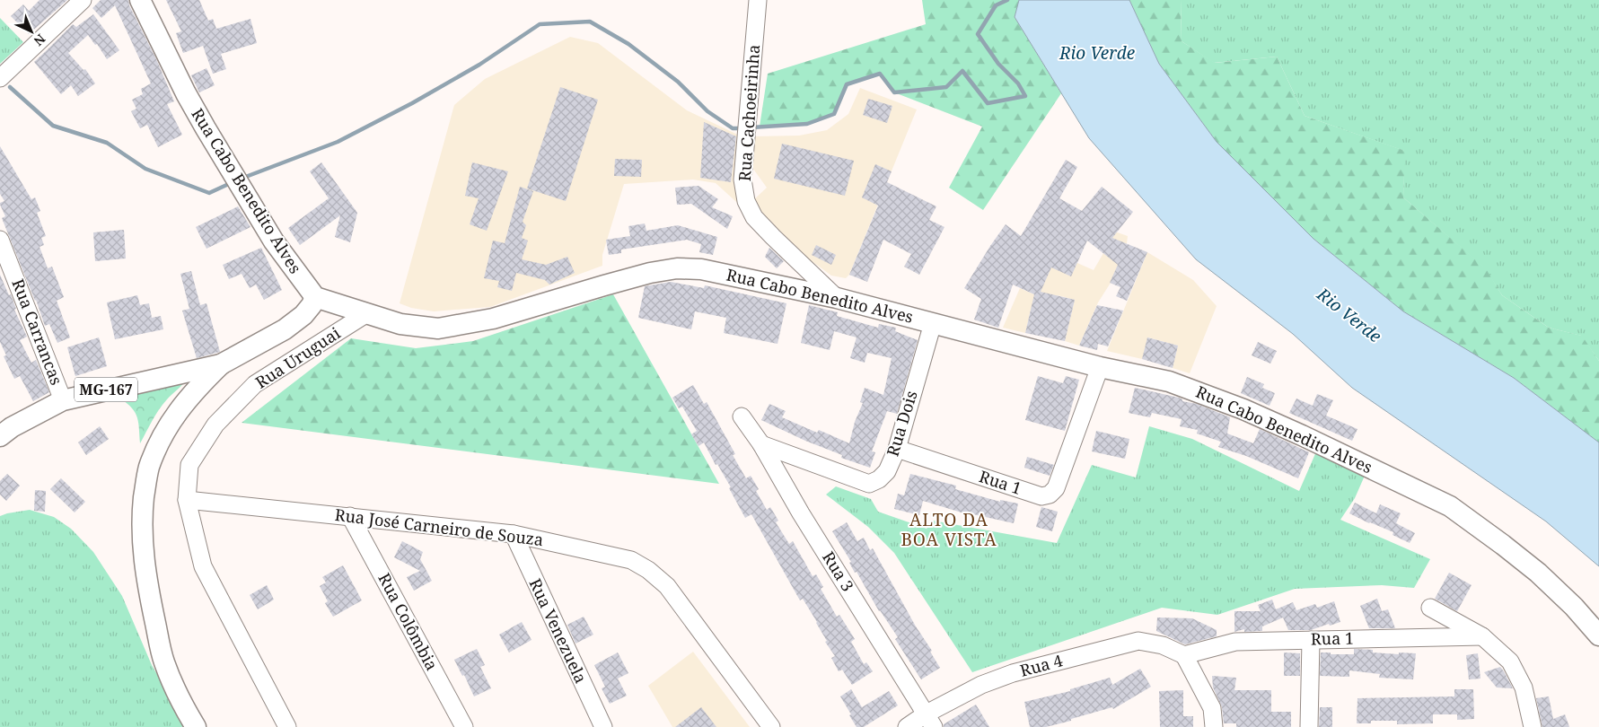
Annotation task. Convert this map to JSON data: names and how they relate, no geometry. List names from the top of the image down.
{
  "streets": {
    "main road": ["Rua Cabo Benedito Alves", "MG-167"],
    "street": [
      "Rua Cachoeirinha",
      "Rua Carrancas",
      "Rua Uruguai",
      "Rua Dois",
      "Rua 1",
      "Rua José Carneiro de Souza",
      "Rua 3",
      "Rua Colômbia",
      "Rua Venezuela",
      "Rua 4"
    ]
  },
  "crossings": [
    ["Rua Cachoeirinha", "Rua Cabo Benedito Alves"],
    ["Rua Cabo Benedito Alves", "Rua Uruguai"],
    ["Rua Cabo Benedito Alves", "MG-167"],
    ["Rua Cabo Benedito Alves", "Rua Dois"],
    ["Rua Cabo Benedito Alves", "Rua 1"],
    ["Rua Carrancas", "MG-167"],
    ["Rua Uruguai", "Rua José Carneiro de Souza"],
    ["Rua Dois", "Rua 1"],
    ["Rua Dois", "Rua 3"],
    ["Rua 1", "Rua 4"],
    ["Rua José Carneiro de Souza", "Rua Colômbia"],
    ["Rua José Carneiro de Souza", "Rua Venezuela"],
    ["Rua 3", "Rua 4"]
  ],
  "districts": ["ALTO DA BOA VISTA"],
  "water": ["Rio Verde"],
  "north": "bottom right"
}
